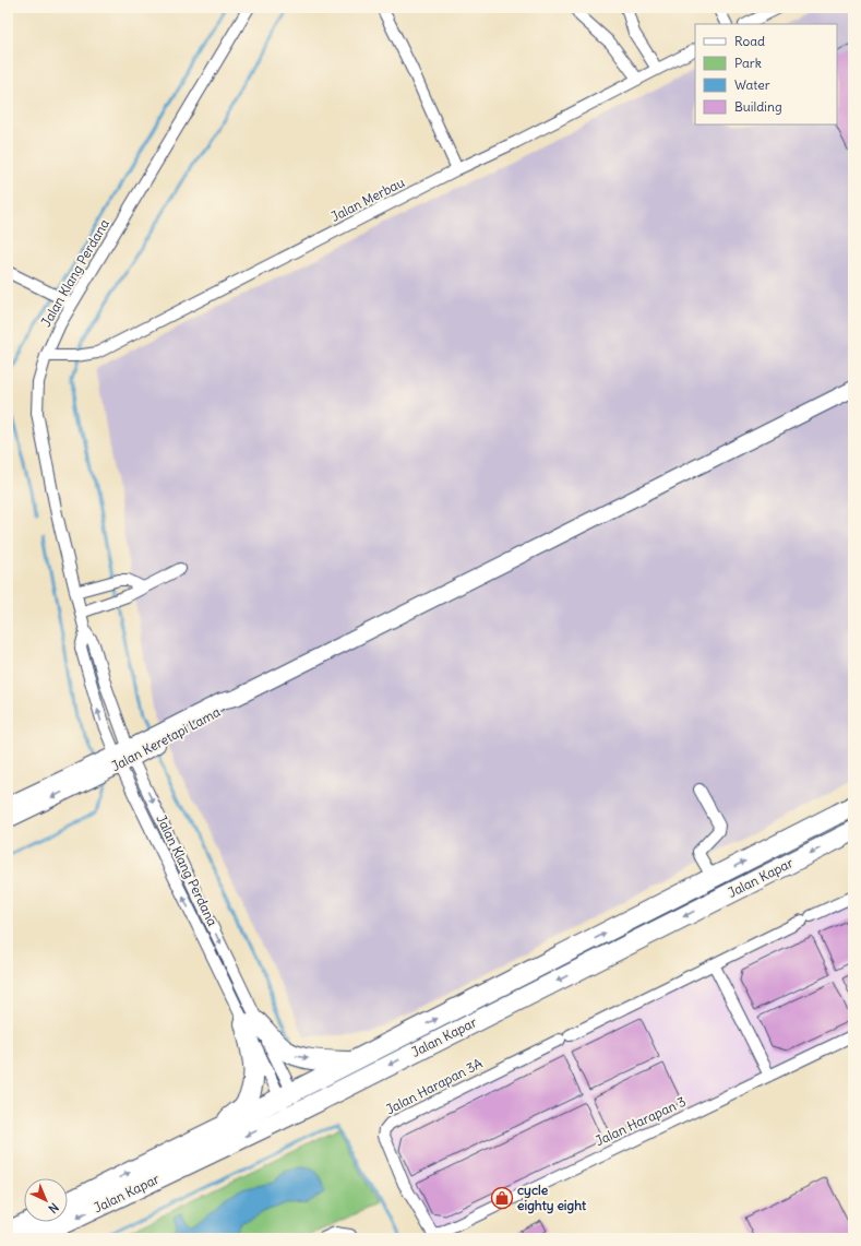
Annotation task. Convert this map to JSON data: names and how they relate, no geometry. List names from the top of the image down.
{
  "streets": {
    "highway": ["Jalan Kapar"],
    "street": [
      "Jalan Merbau",
      "Jalan Klang Perdana",
      "Jalan Keretapi Lama",
      "Jalan Harapan 3A",
      "Jalan Harapan 3"
    ]
  },
  "crossings": [
    ["Jalan Merbau", "Jalan Klang Perdana"],
    ["Jalan Klang Perdana", "Jalan Keretapi Lama"],
    ["Jalan Klang Perdana", "Jalan Kapar"],
    ["Jalan Harapan 3A", "Jalan Harapan 3"]
  ],
  "places": {
    "shop": ["cycle eighty eight"]
  },
  "legend": [
    "Road",
    "Park",
    "Water",
    "Building"
  ],
  "north": "bottom right"
}
